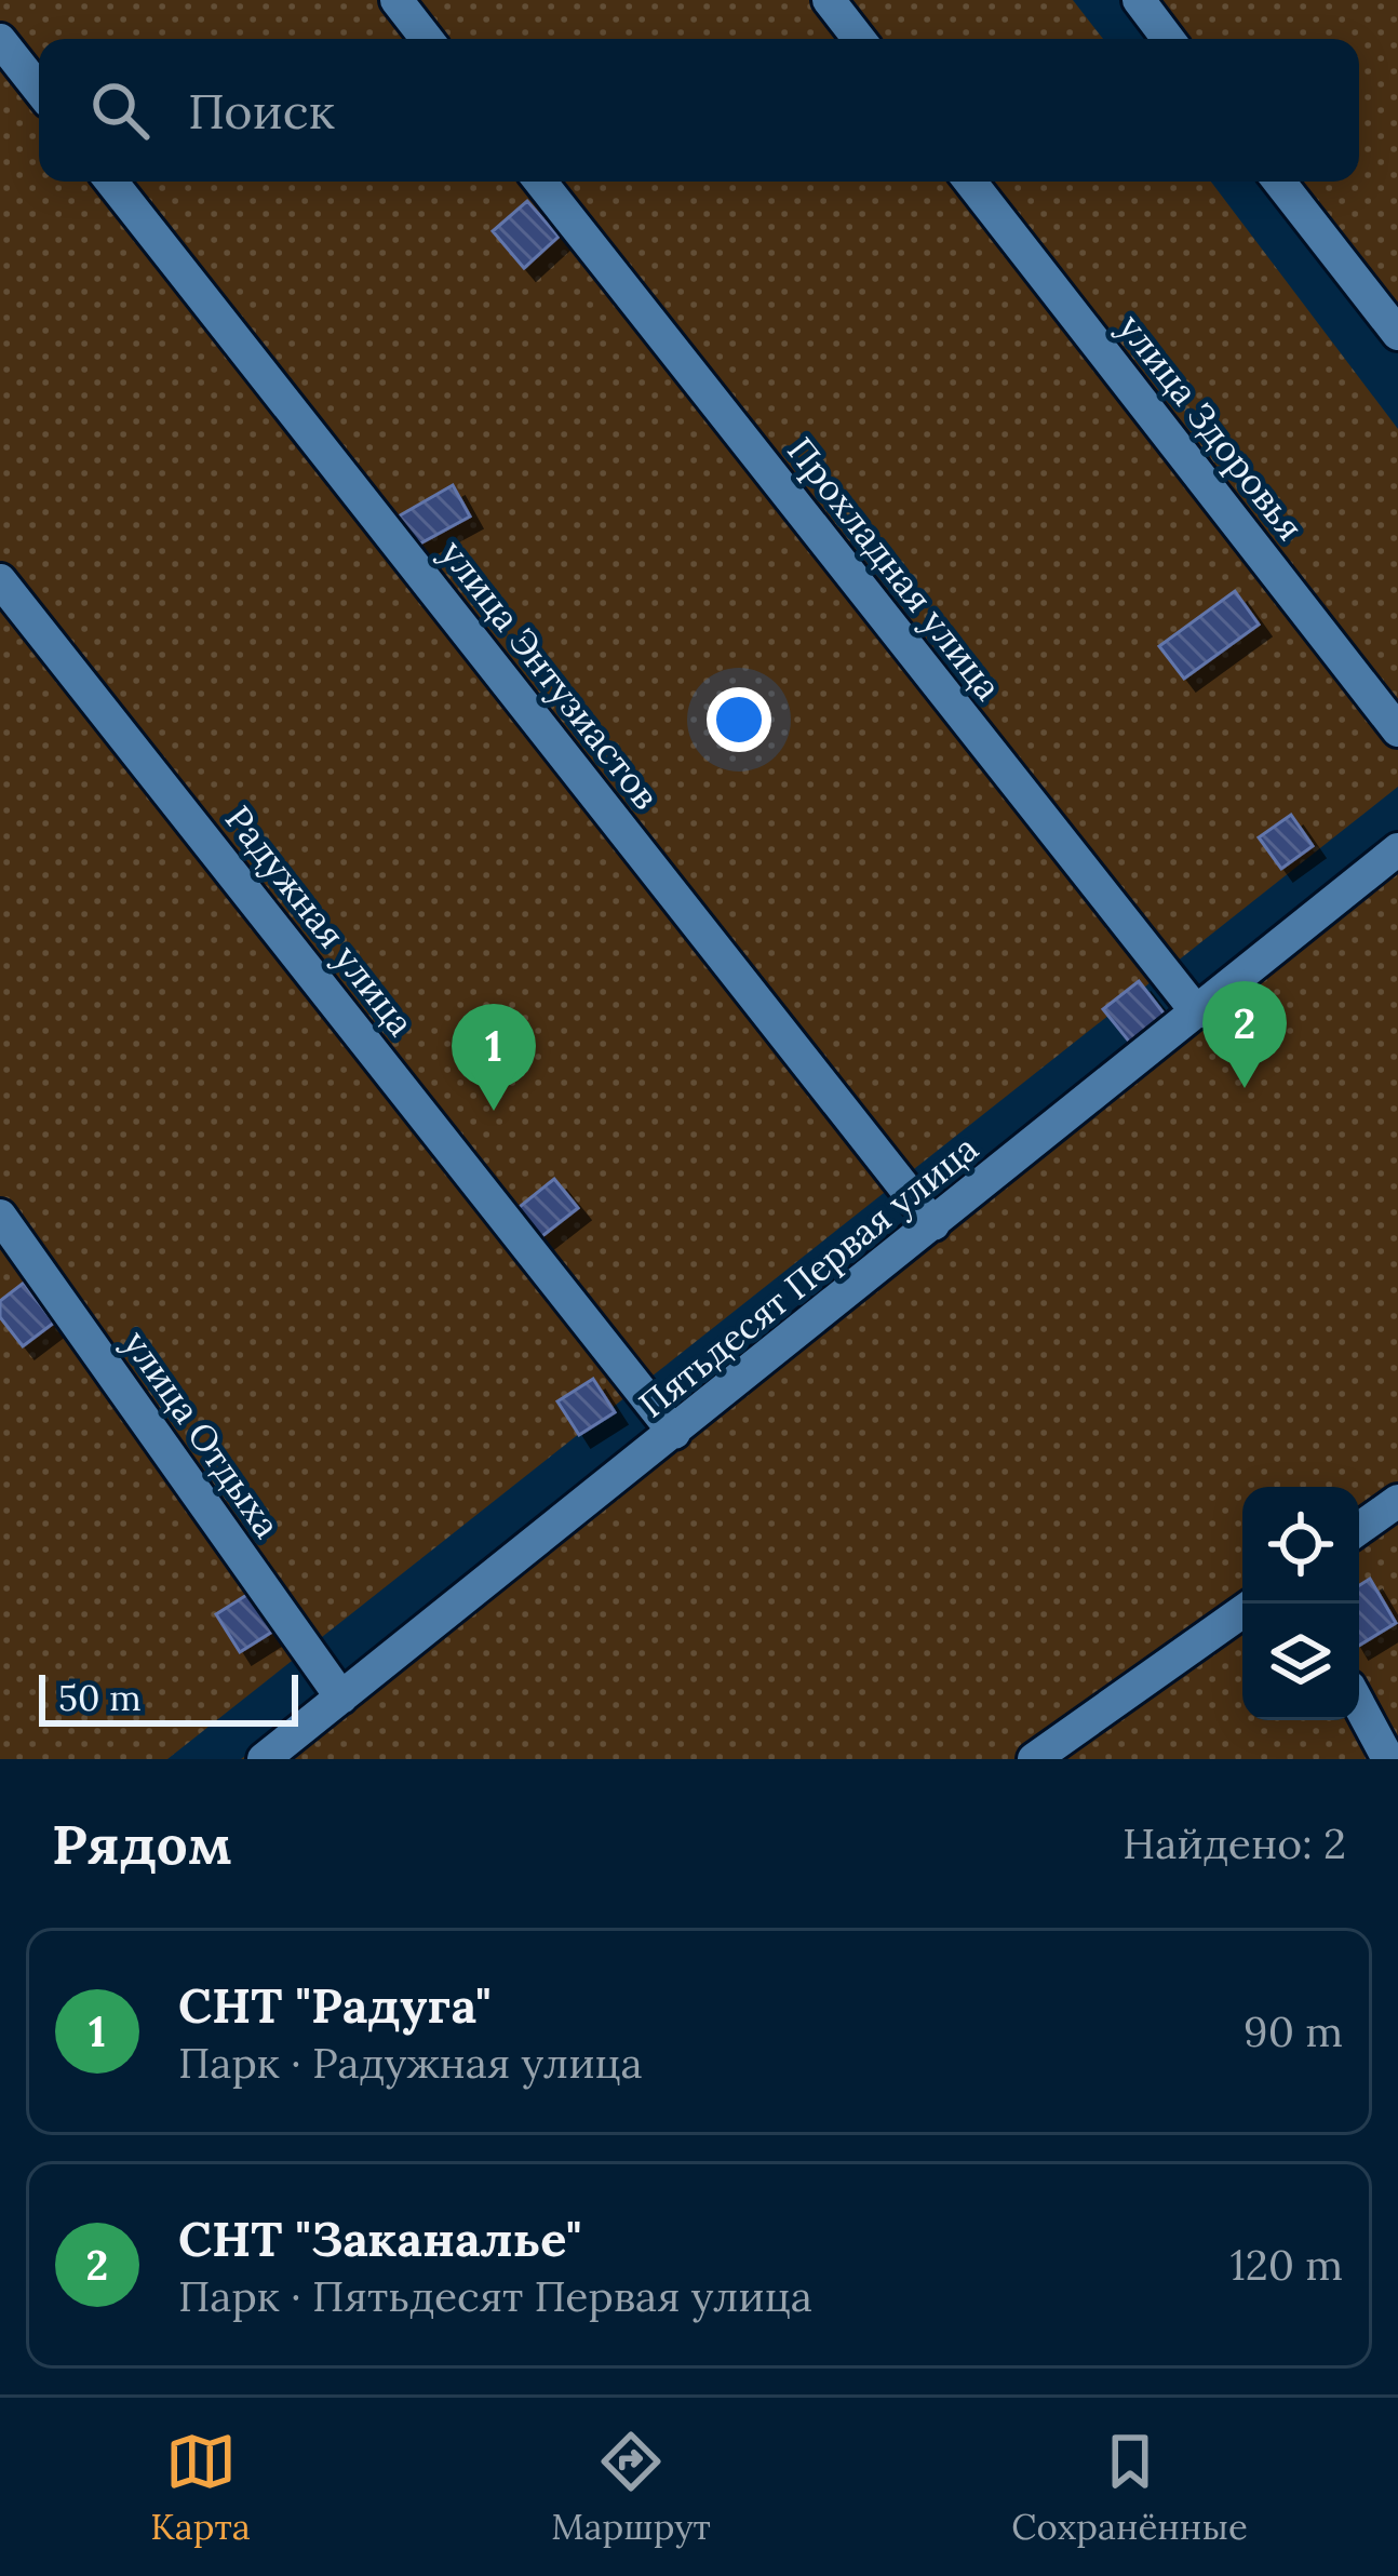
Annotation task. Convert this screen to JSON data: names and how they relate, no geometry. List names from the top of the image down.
{
  "streets": {
    "street": [
      "улица Здоровья",
      "Прохладная улица",
      "улица Энтузиастов",
      "Радужная улица",
      "Пятьдесят Первая улица",
      "улица Отдыха"
    ]
  },
  "crossings": [
    ["Прохладная улица", "Пятьдесят Первая улица"],
    ["улица Энтузиастов", "Пятьдесят Первая улица"],
    ["Радужная улица", "Пятьдесят Первая улица"],
    ["Пятьдесят Первая улица", "улица Отдыха"]
  ],
  "scale_bar": "50 m",
  "page": {
    "search": "Поиск",
    "pins": ["2", "1"],
    "scale": "50 m",
    "heading": ["Рядом", "Найдено: 2"],
    "list": [
      {
        "mark": "1",
        "name": "СНТ \"Радуга\"",
        "note": "Парк · Радужная улица",
        "value": "90 m"
      },
      {
        "mark": "2",
        "name": "СНТ \"Заканалье\"",
        "note": "Парк · Пятьдесят Первая улица",
        "value": "120 m"
      }
    ],
    "nav": ["Карта", "Маршрут", "Сохранённые"]
  }
}
